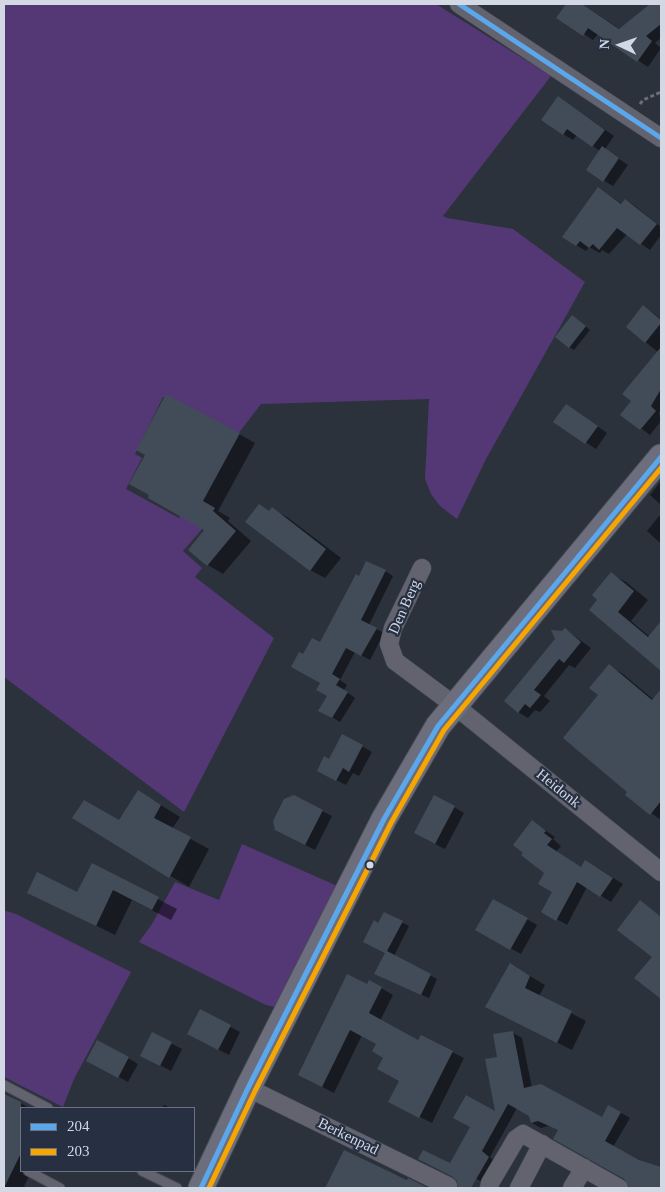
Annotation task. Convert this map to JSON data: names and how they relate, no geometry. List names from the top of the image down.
{
  "streets": {
    "street": ["Den Berg", "Heidonk", "Berkenpad"]
  },
  "crossings": [
    ["Den Berg", "Heidonk"]
  ],
  "lines": ["transit line 204", "transit line 203"],
  "legend": ["204", "203"],
  "north": "left"
}
